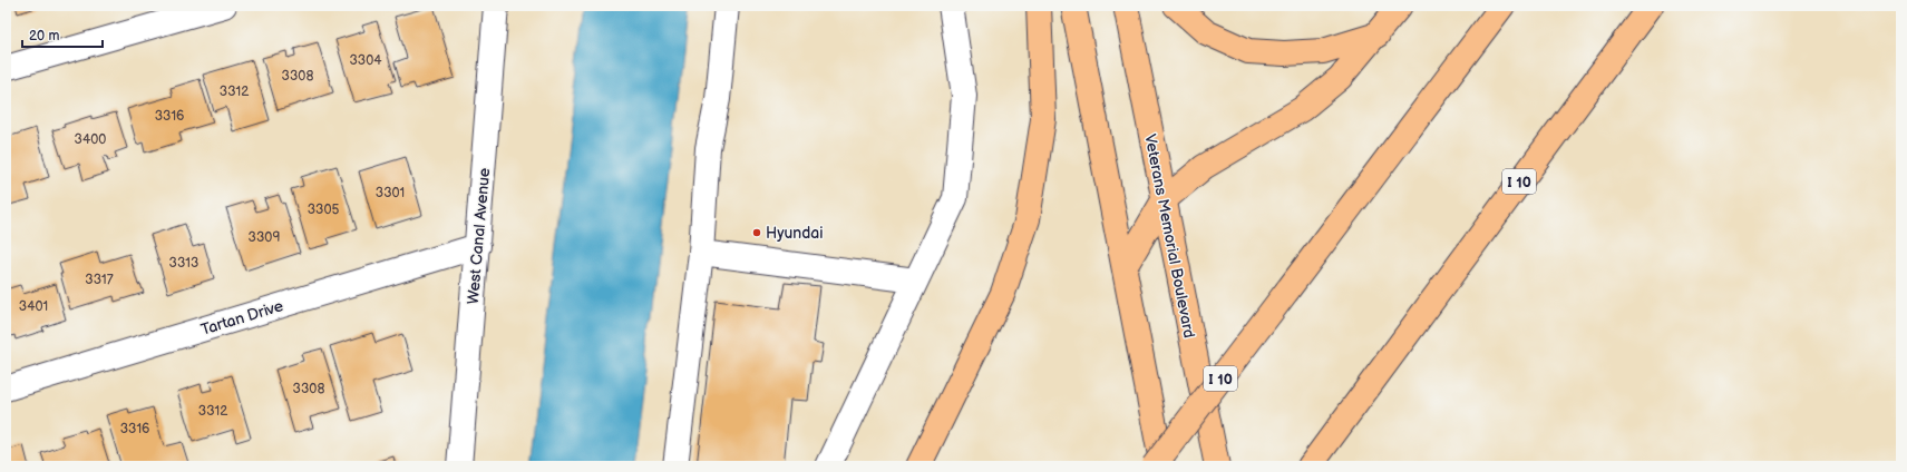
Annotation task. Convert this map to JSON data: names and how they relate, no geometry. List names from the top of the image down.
{
  "streets": {
    "main road": ["I 10", "Veterans Memorial Boulevard"],
    "street": ["West Canal Avenue", "Tartan Drive"]
  },
  "crossings": [
    ["West Canal Avenue", "Tartan Drive"]
  ],
  "places": ["Hyundai"],
  "house_numbers": [
    "3304",
    "3308",
    "3312",
    "3316",
    "3400",
    "3301",
    "3305",
    "3309",
    "3313",
    "3317",
    "3401",
    "3308",
    "3312",
    "3316"
  ],
  "scale_bar": "20 m"
}
